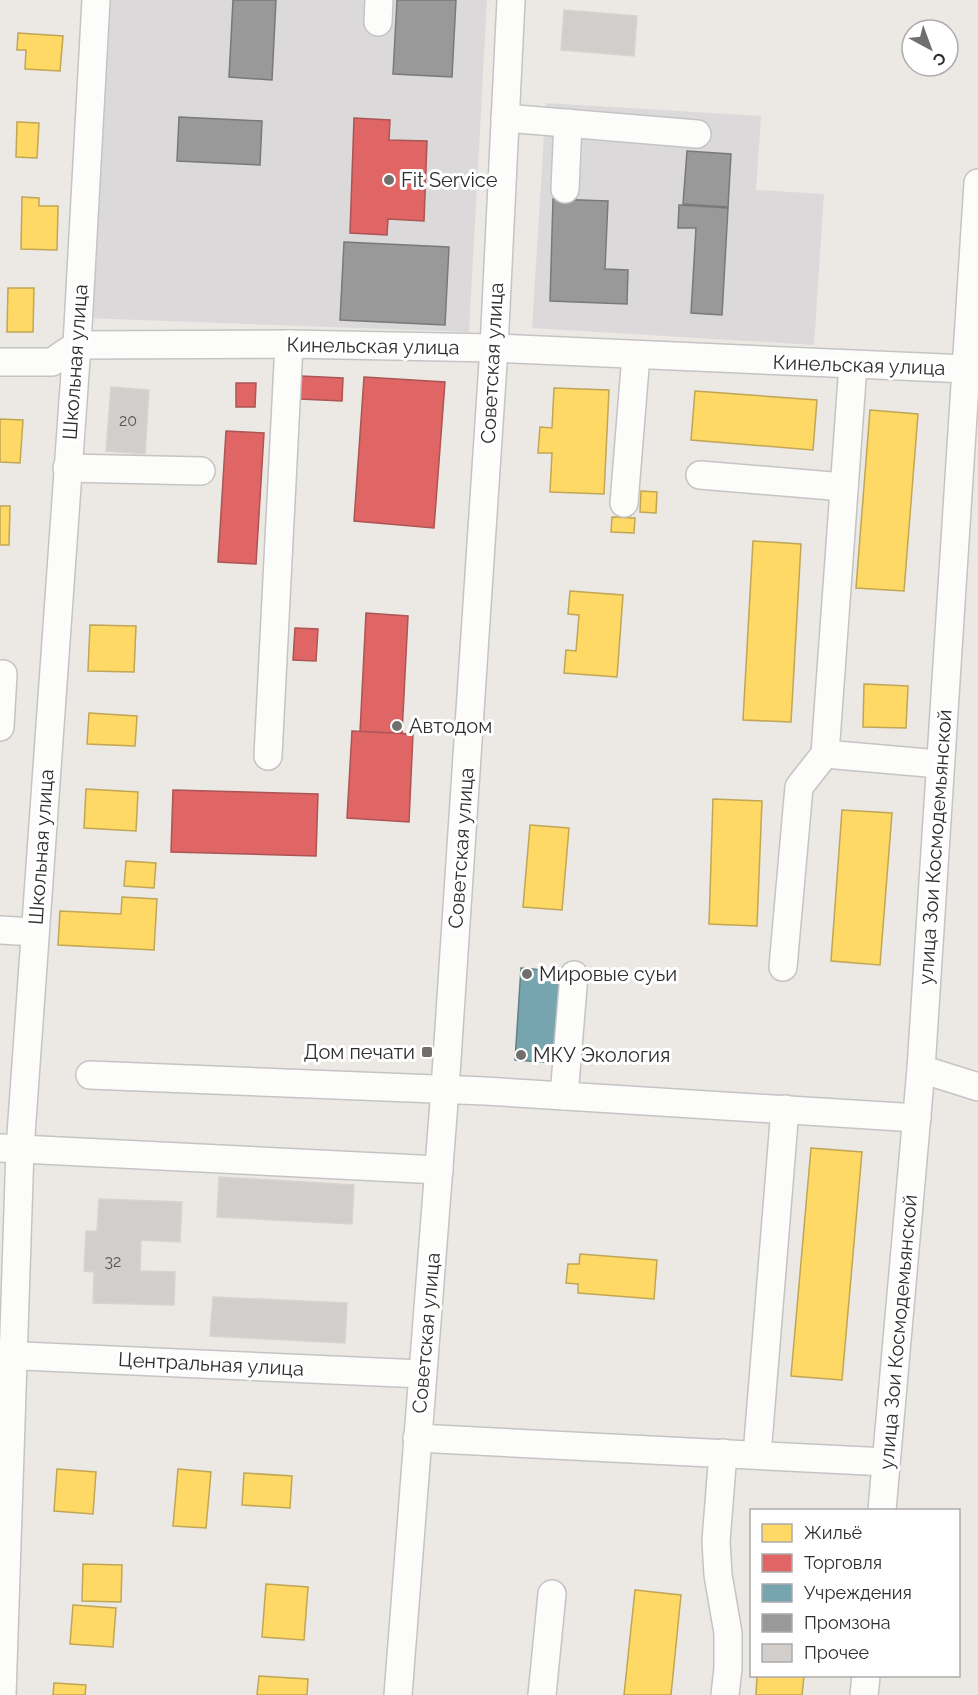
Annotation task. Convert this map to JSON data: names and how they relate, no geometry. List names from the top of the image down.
{
  "streets": {
    "street": [
      "Кинельская улица",
      "Школьная улица",
      "Советская улица",
      "улица Зои Космодемьянской",
      "Центральная улица"
    ]
  },
  "crossings": [
    ["Кинельская улица", "Школьная улица"],
    ["Кинельская улица", "Советская улица"],
    ["Кинельская улица", "улица Зои Космодемьянской"],
    ["Школьная улица", "Центральная улица"],
    ["Советская улица", "Центральная улица"]
  ],
  "places": {
    "other": [
      "Fit Service",
      "Автодом",
      "Мировые суьи",
      "МКУ Экология"
    ],
    "transit": ["Дом печати"]
  },
  "house_numbers": ["20", "32"],
  "legend": [
    "Жильё",
    "Торговля",
    "Учреждения",
    "Промзона",
    "Прочее"
  ],
  "north": "bottom right"
}
